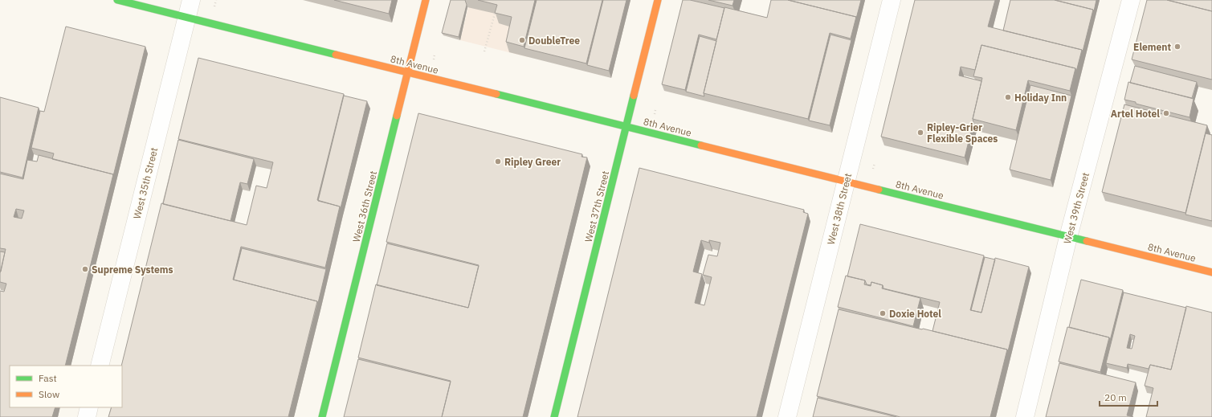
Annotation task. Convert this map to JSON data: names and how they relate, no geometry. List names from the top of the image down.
{
  "streets": {
    "main road": ["8th Avenue", "West 36th Street", "West 37th Street"],
    "street": ["West 35th Street", "West 39th Street", "West 38th Street"]
  },
  "crossings": [
    ["8th Avenue", "West 35th Street"],
    ["8th Avenue", "West 36th Street"],
    ["8th Avenue", "West 37th Street"],
    ["8th Avenue", "West 39th Street"],
    ["8th Avenue", "West 38th Street"]
  ],
  "places": [
    "DoubleTree",
    "Element",
    "Holiday Inn",
    "Artel Hotel",
    "Ripley-Grier Flexible Spaces",
    "Ripley Greer",
    "Supreme Systems",
    "Doxie Hotel"
  ],
  "legend": ["Fast", "Slow"],
  "scale_bar": "20 m"
}
